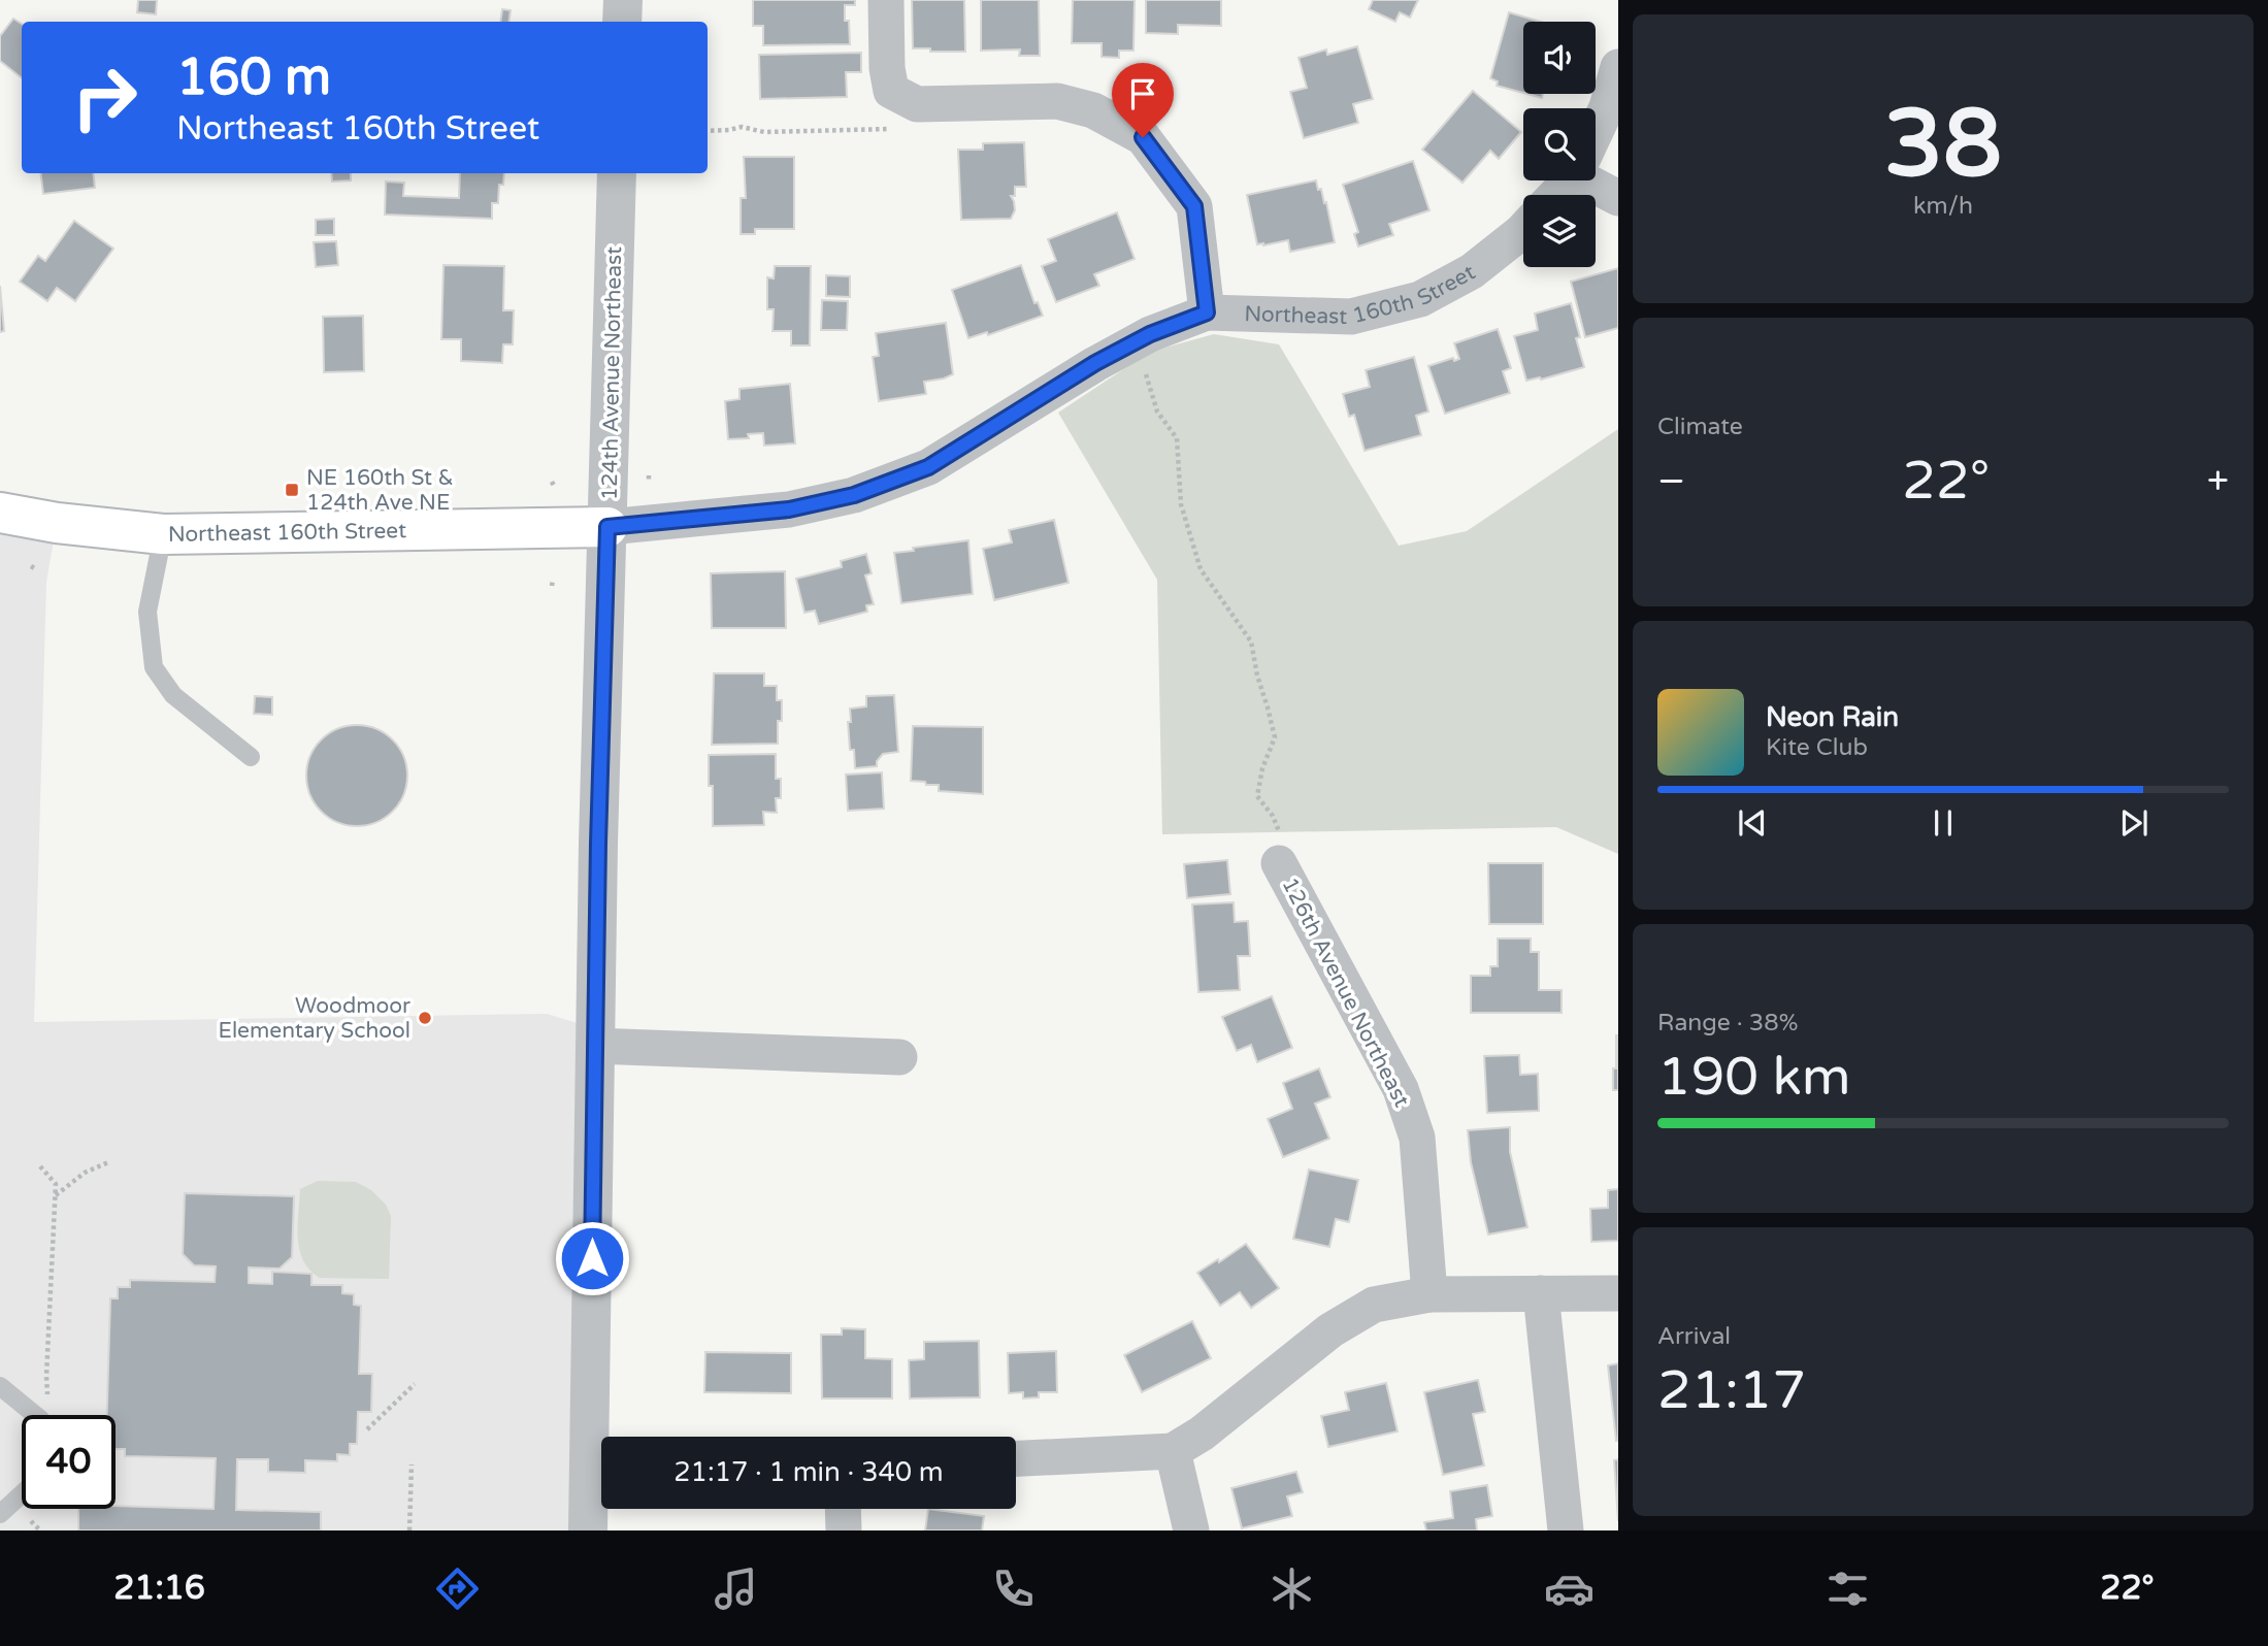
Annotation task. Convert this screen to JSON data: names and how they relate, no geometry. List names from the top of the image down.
{
  "streets": {
    "main road": ["Northeast 160th Street"],
    "street": ["124th Avenue Northeast", "126th Avenue Northeast"]
  },
  "crossings": [
    ["Northeast 160th Street", "124th Avenue Northeast"]
  ],
  "places": {
    "transit": ["NE 160th St & 124th Ave NE"],
    "other": ["Woodmoor Elementary School"]
  },
  "page": {
    "tile": [
      ["38", "km/h"],
      "Climate",
      ["Range · 38%", "190 km"],
      ["Arrival", "21:17"]
    ],
    "turn": ["160 m", "Northeast 160th Street"],
    "heat": ["−", "22°", "+"],
    "song": ["Neon Rain", "Kite Club"],
    "limit": "40",
    "trip": "21:17 · 1 min · 340 m",
    "tabs": ["21:16", "22°"]
  }
}
